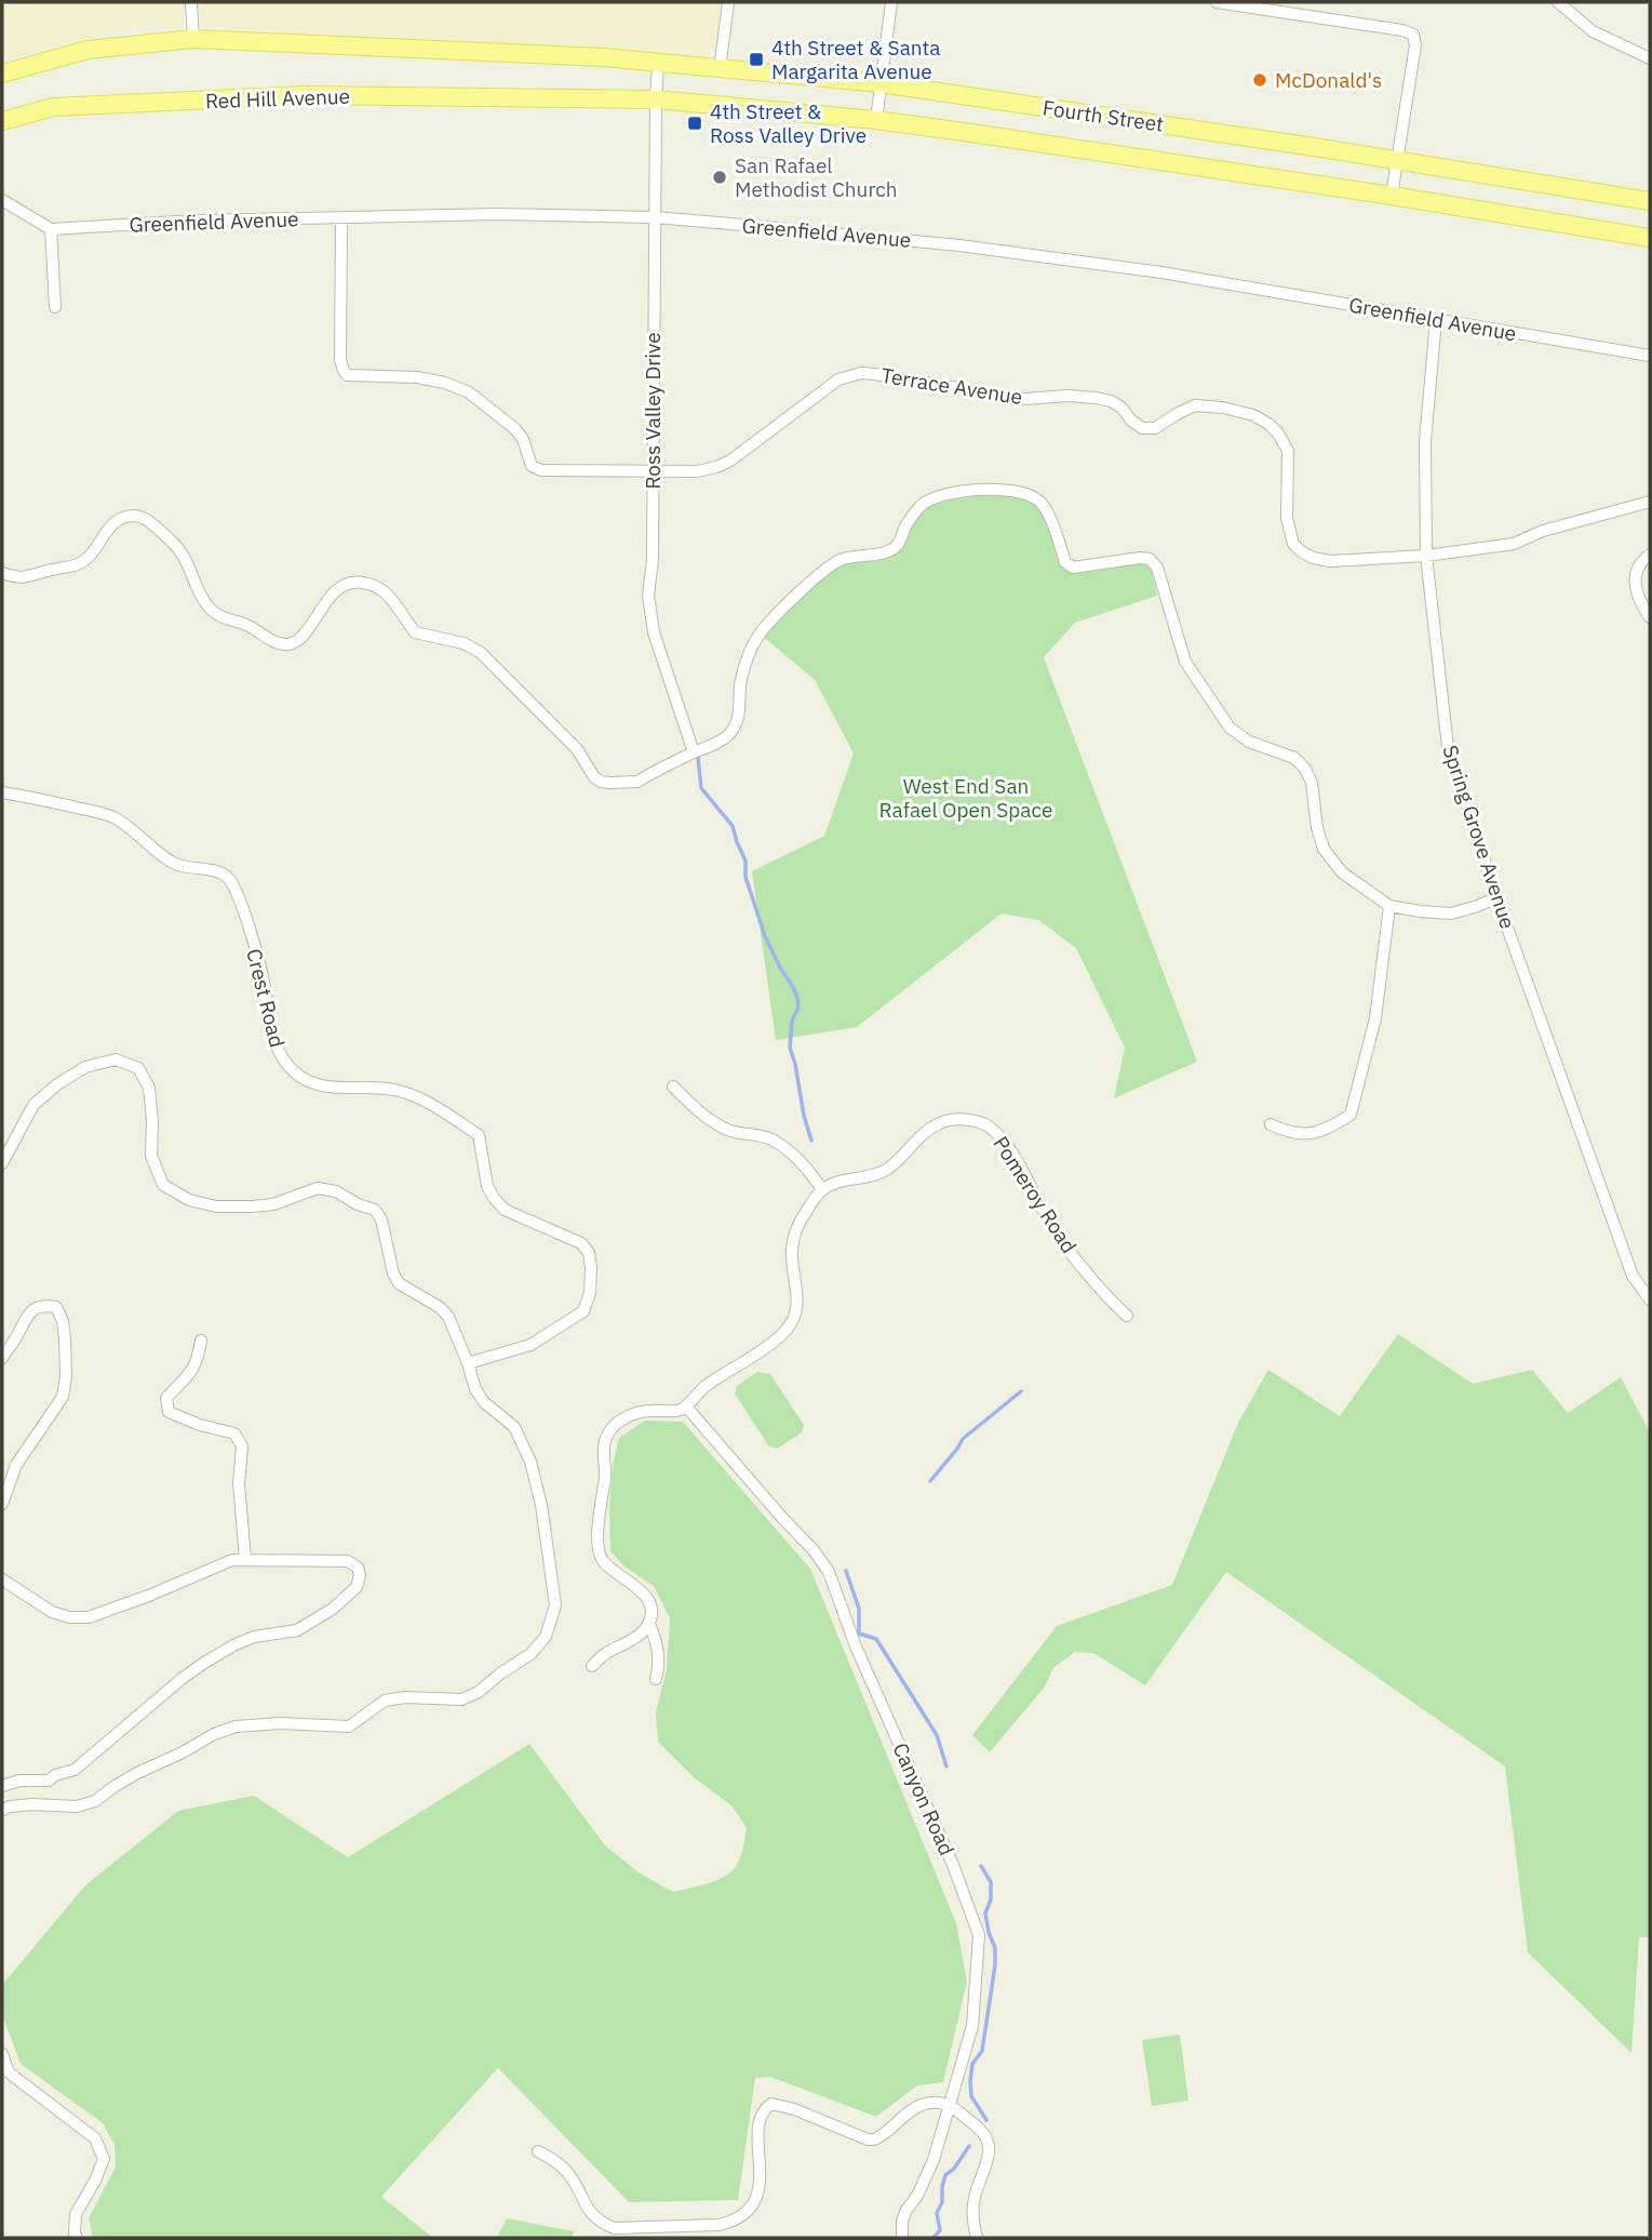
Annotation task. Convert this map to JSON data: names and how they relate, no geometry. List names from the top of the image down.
{
  "streets": {
    "main road": ["Red Hill Avenue", "Fourth Street"],
    "street": [
      "Greenfield Avenue",
      "Terrace Avenue",
      "Ross Valley Drive",
      "Spring Grove Avenue",
      "Crest Road",
      "Pomeroy Road",
      "Canyon Road"
    ]
  },
  "crossings": [
    ["Red Hill Avenue", "Fourth Street"],
    ["Fourth Street", "Ross Valley Drive"],
    ["Greenfield Avenue", "Terrace Avenue"],
    ["Greenfield Avenue", "Ross Valley Drive"],
    ["Greenfield Avenue", "Spring Grove Avenue"],
    ["Terrace Avenue", "Ross Valley Drive"],
    ["Terrace Avenue", "Spring Grove Avenue"]
  ],
  "parks": ["West End San Rafael Open Space"],
  "places": {
    "transit": ["4th Street & Santa Margarita Avenue", "4th Street & Ross Valley Drive"],
    "other": ["McDonald's", "San Rafael Methodist Church"]
  }
}
